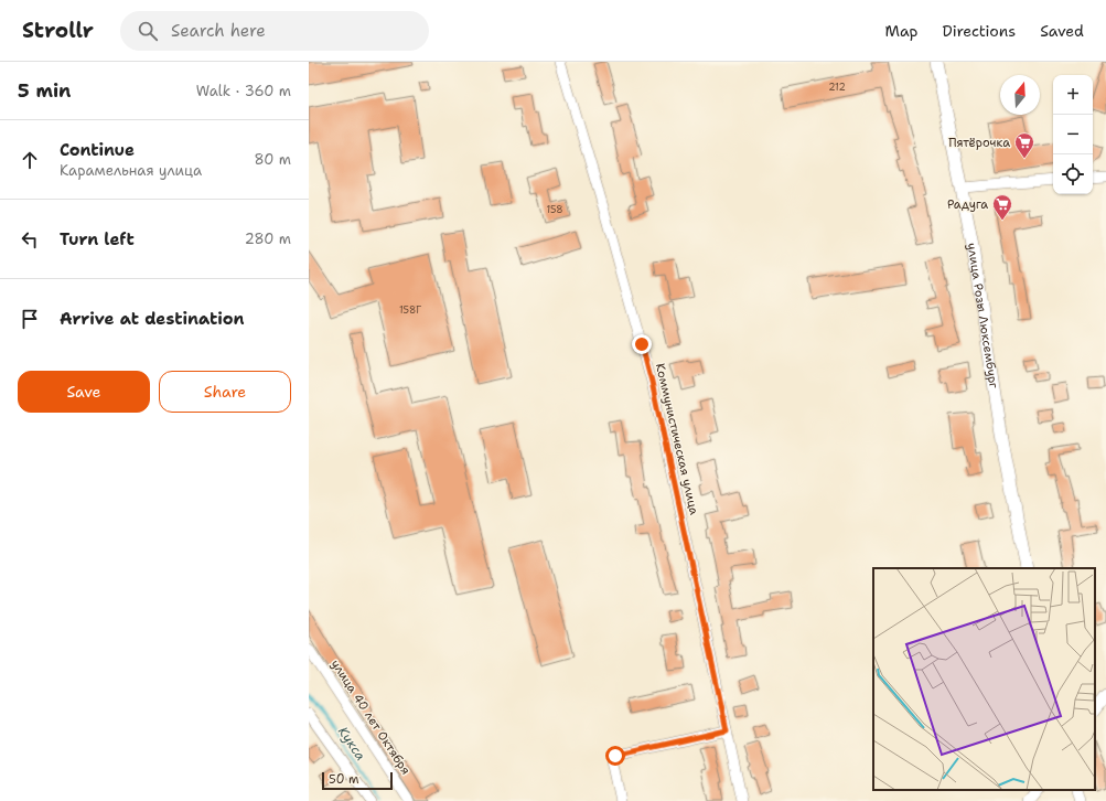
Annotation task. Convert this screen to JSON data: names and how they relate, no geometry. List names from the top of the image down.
{
  "streets": {
    "street": ["улица Розы Люксембург", "Коммунистическая улица", "улица 40 лет Октября"]
  },
  "water": ["Кукса"],
  "places": {
    "supermarket": ["Пятёрочка", "Радуга"]
  },
  "house_numbers": ["212", "158", "158Г"],
  "scale_bar": "50 m",
  "north": "top",
  "page": {
    "header": "Strollr",
    "search": "Search here",
    "nav": ["Map", "Directions", "Saved"],
    "heading": ["5 min", "Walk · 360 m"],
    "map_buttons": ["+", "−"],
    "list": [
      ["Continue", "Карамельная улица", "80 m"],
      ["Turn left", "280 m"],
      "Arrive at destination"
    ],
    "buttons": ["Save", "Share"],
    "scale": "50 m"
  }
}
